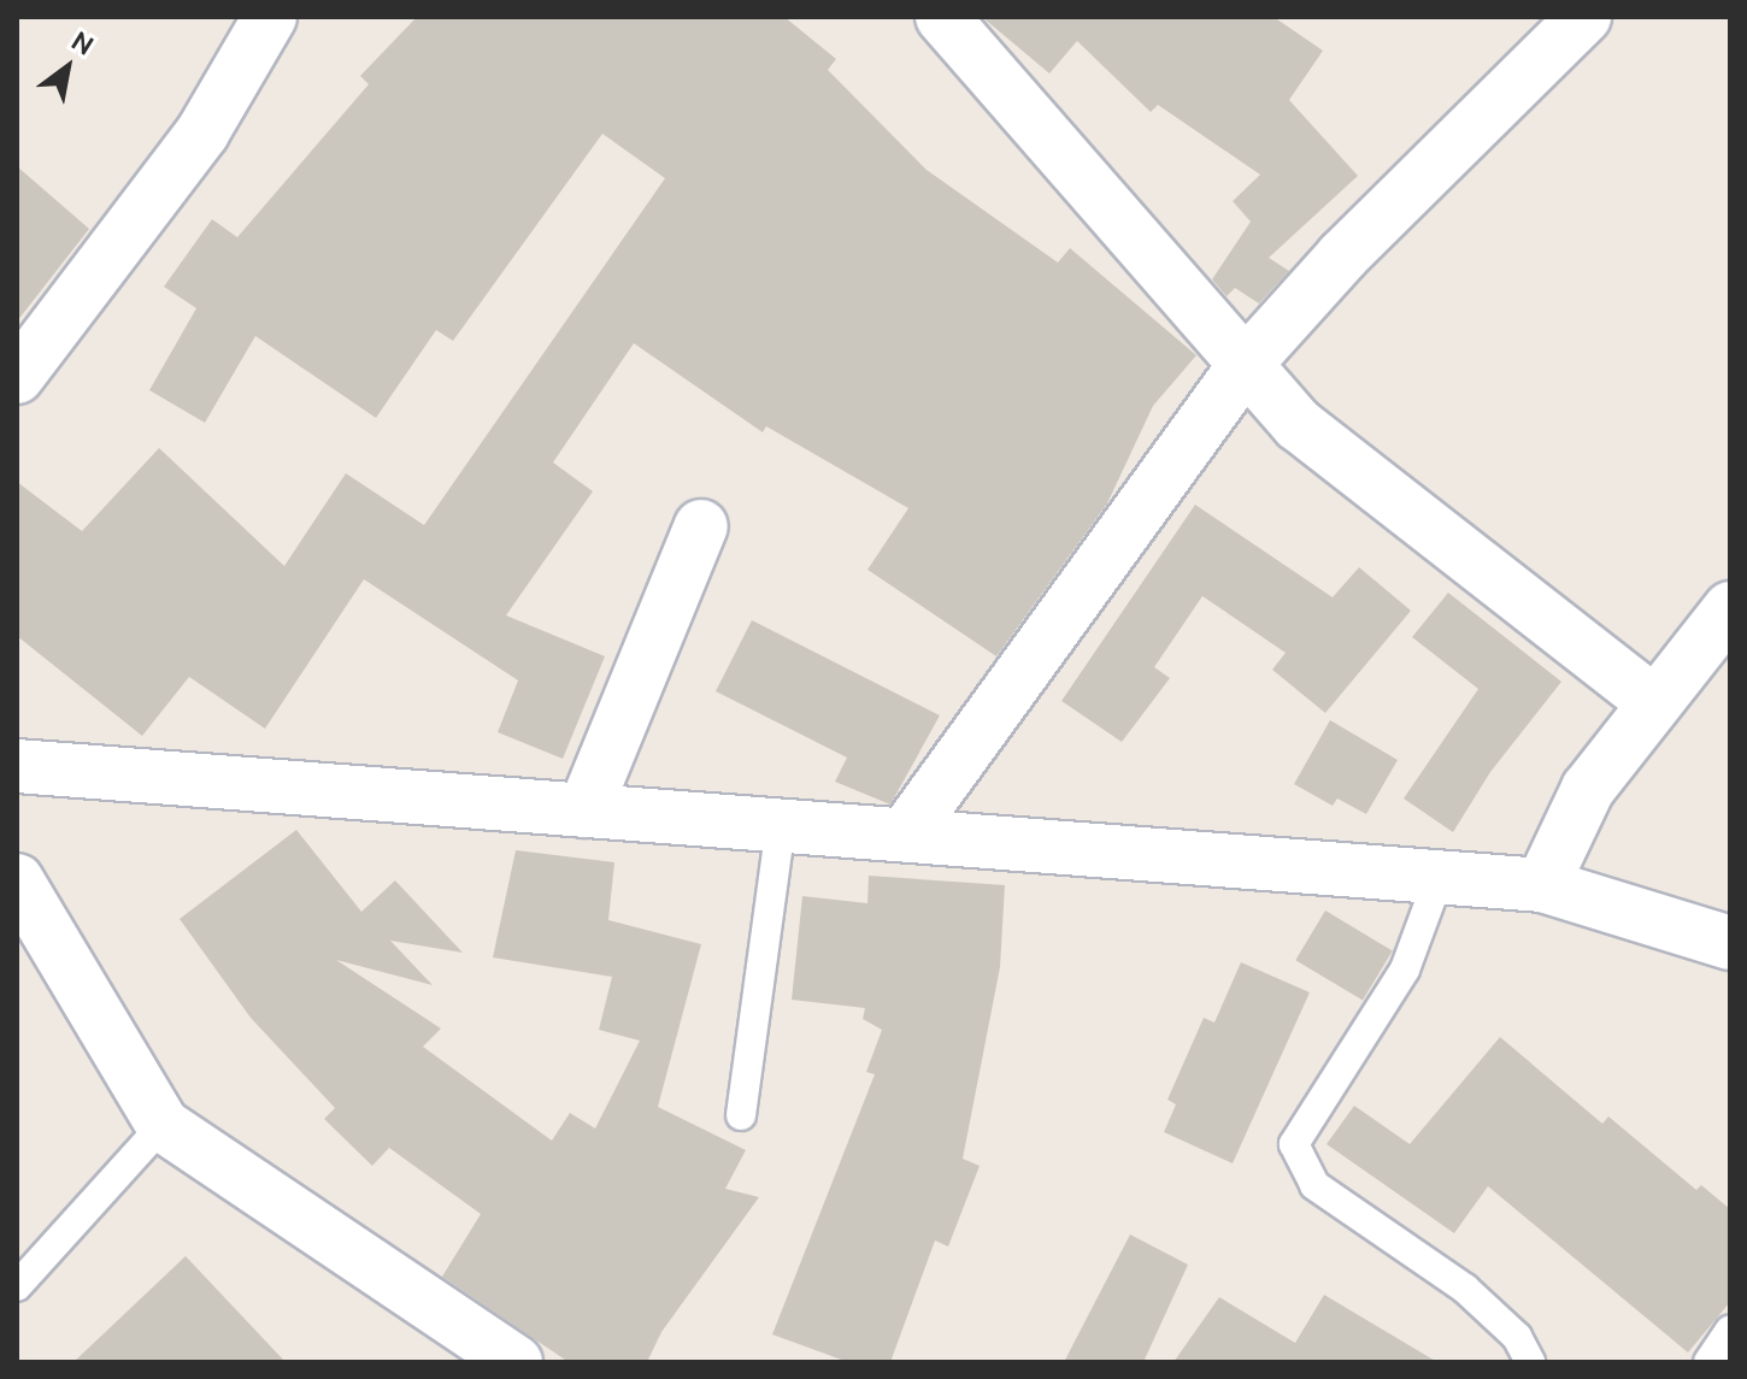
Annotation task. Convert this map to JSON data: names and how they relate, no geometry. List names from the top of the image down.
{
  "north": "top right"
}
